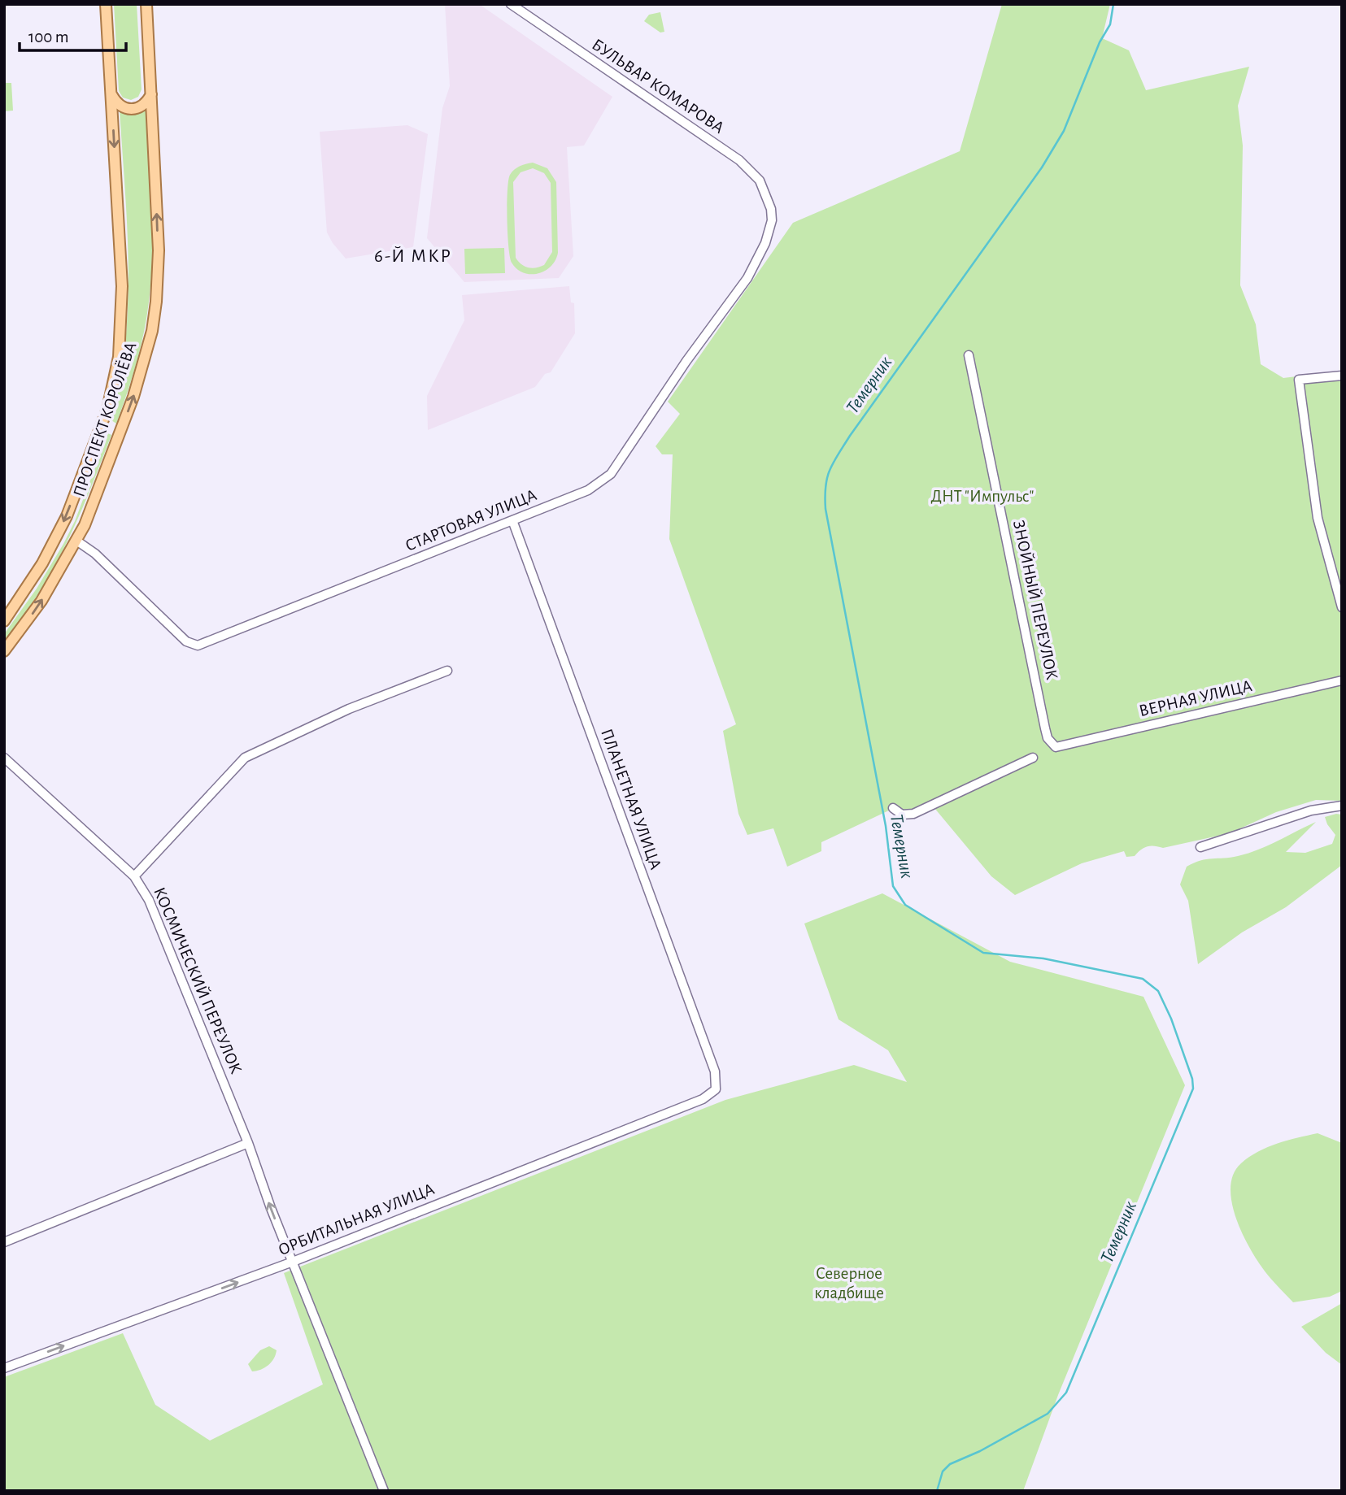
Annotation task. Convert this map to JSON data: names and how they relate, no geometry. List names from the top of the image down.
{
  "streets": {
    "main road": ["ПРОСПЕКТ КОРОЛЁВА"],
    "street": [
      "БУЛЬВАР КОМАРОВА",
      "СТАРТОВАЯ УЛИЦА",
      "ЗНОЙНЫЙ ПЕРЕУЛОК",
      "ВЕРНАЯ УЛИЦА",
      "ПЛАНЕТНАЯ УЛИЦА",
      "КОСМИЧЕСКИЙ ПЕРЕУЛОК",
      "ОРБИТАЛЬНАЯ УЛИЦА"
    ]
  },
  "crossings": [
    ["БУЛЬВАР КОМАРОВА", "СТАРТОВАЯ УЛИЦА"],
    ["ПРОСПЕКТ КОРОЛЁВА", "СТАРТОВАЯ УЛИЦА"],
    ["СТАРТОВАЯ УЛИЦА", "ПЛАНЕТНАЯ УЛИЦА"],
    ["ЗНОЙНЫЙ ПЕРЕУЛОК", "ВЕРНАЯ УЛИЦА"],
    ["ПЛАНЕТНАЯ УЛИЦА", "ОРБИТАЛЬНАЯ УЛИЦА"],
    ["КОСМИЧЕСКИЙ ПЕРЕУЛОК", "ОРБИТАЛЬНАЯ УЛИЦА"]
  ],
  "one_way": ["ОРБИТАЛЬНАЯ УЛИЦА"],
  "districts": ["6-Й МКР"],
  "water": ["Темерник"],
  "parks": ["ДНТ \"Импульс\"", "Северное кладбище"],
  "scale_bar": "100 m"
}
